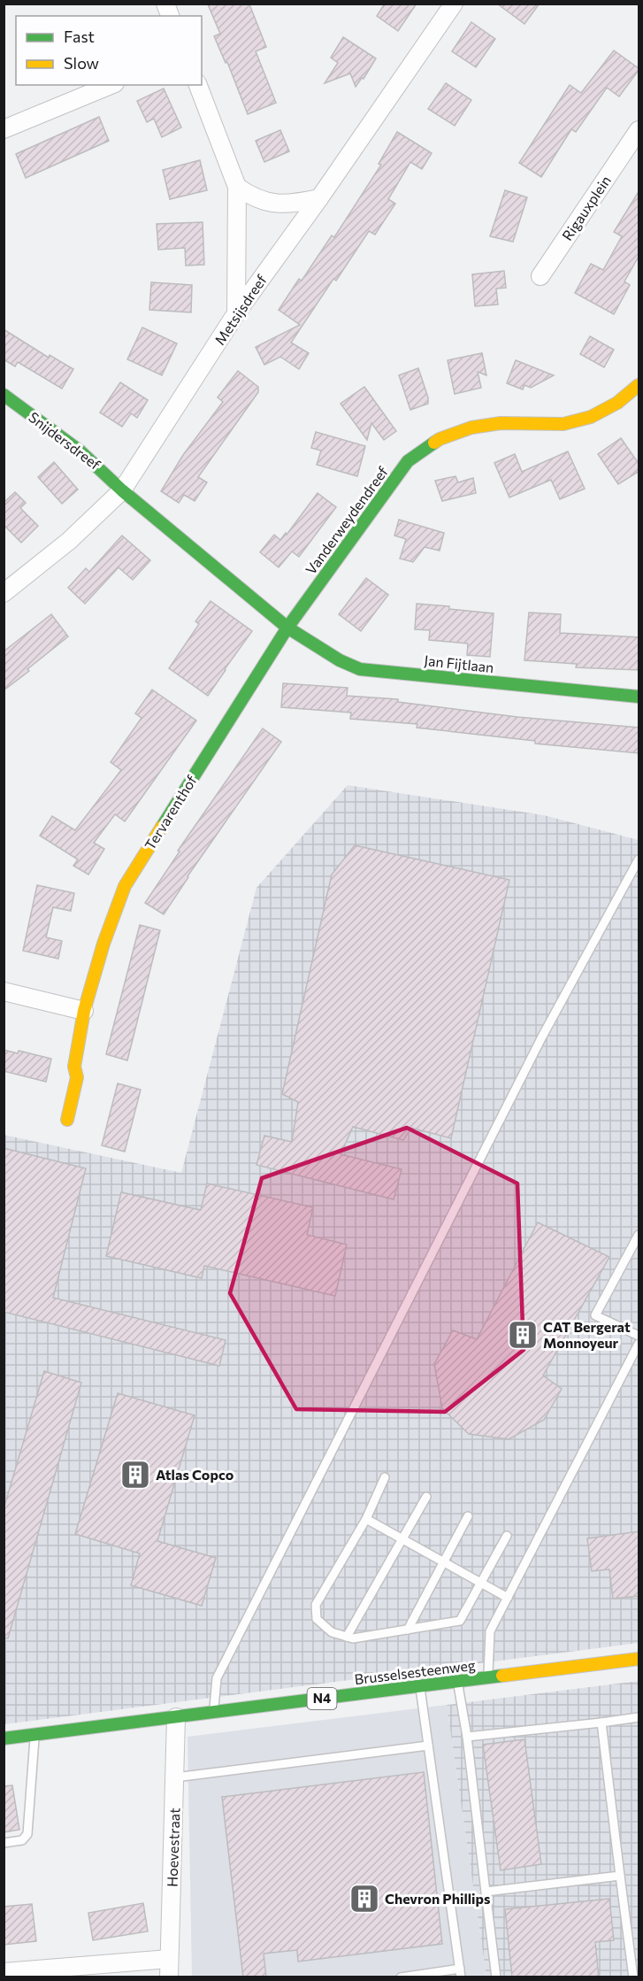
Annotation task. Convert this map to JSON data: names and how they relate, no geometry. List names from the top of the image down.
{
  "streets": {
    "street": [
      "Rigauxplein",
      "Metsijsdreef",
      "Snijdersdreef",
      "Vanderweydendreef",
      "Jan Fijtlaan",
      "Tervarenthof",
      "Brusselsesteenweg",
      "N4",
      "Hoevestraat"
    ]
  },
  "crossings": [
    ["Metsijsdreef", "Snijdersdreef"],
    ["Vanderweydendreef", "Jan Fijtlaan"],
    ["Vanderweydendreef", "Tervarenthof"],
    ["Jan Fijtlaan", "Tervarenthof"],
    ["Brusselsesteenweg", "Hoevestraat"]
  ],
  "places": {
    "building": ["CAT Bergerat Monnoyeur", "Atlas Copco", "Chevron Phillips"]
  },
  "legend": ["Fast", "Slow"]
}
